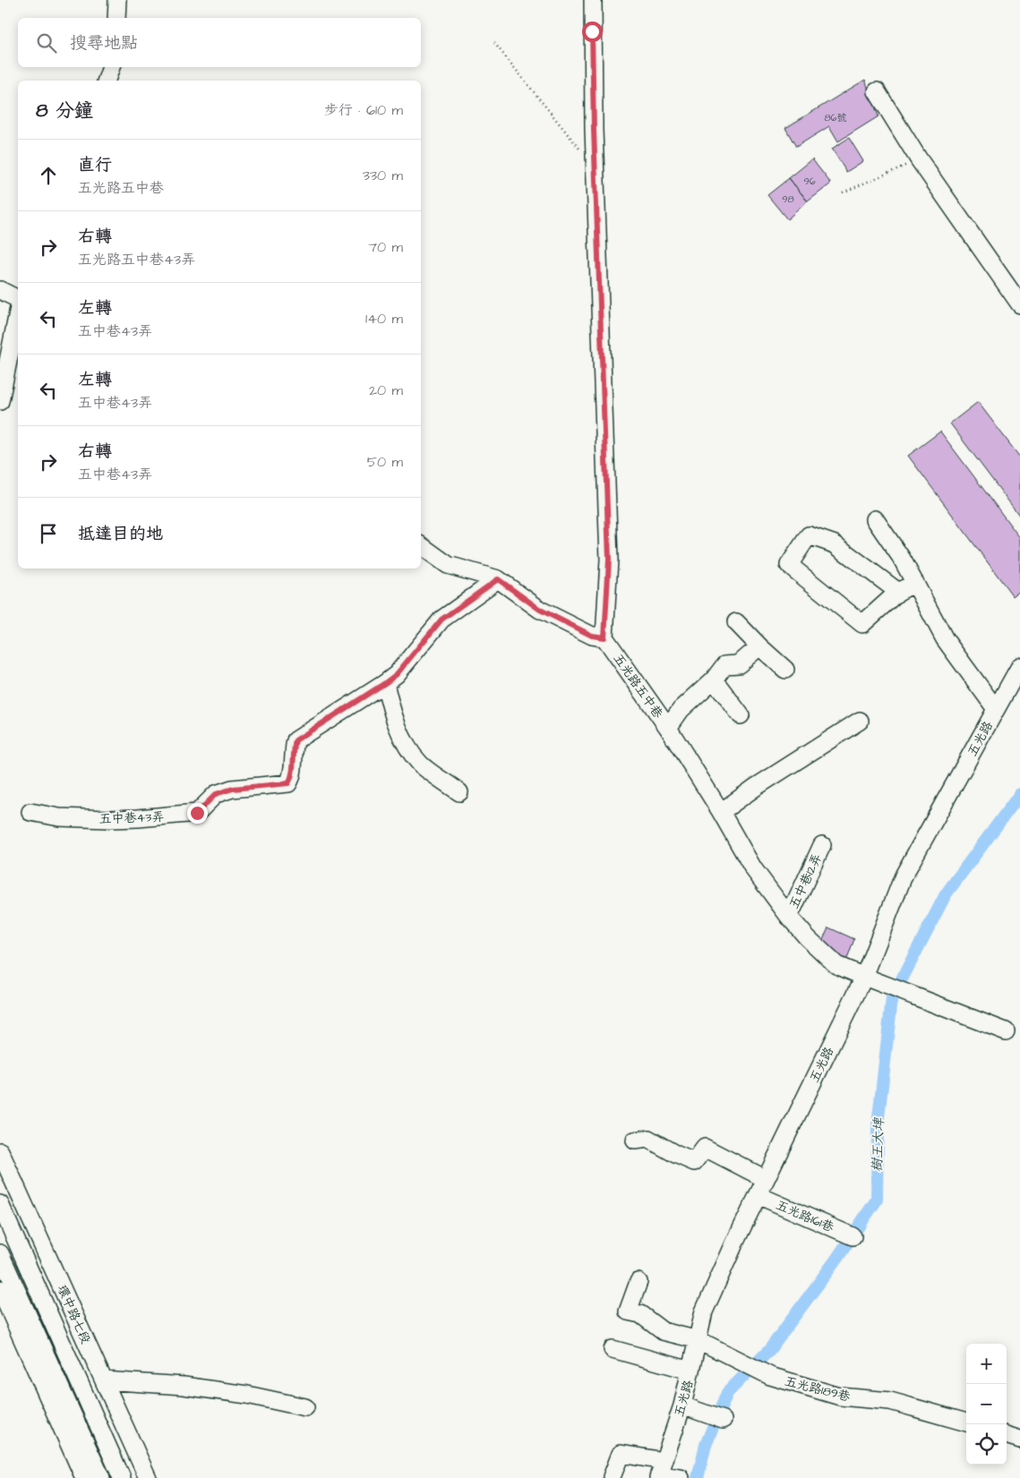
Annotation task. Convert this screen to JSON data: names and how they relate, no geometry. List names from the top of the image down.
{
  "streets": {
    "street": [
      "五光路五中巷",
      "五光路",
      "五中巷43弄",
      "五中巷12弄",
      "五光路161巷",
      "環中路七段",
      "五光路189巷"
    ]
  },
  "crossings": [
    ["五光路五中巷", "五光路"],
    ["五光路五中巷", "五中巷12弄"],
    ["五光路", "五光路161巷"],
    ["五光路", "五光路189巷"]
  ],
  "water": ["樹王大埤"],
  "house_numbers": ["86號", "96", "98"],
  "page": {
    "search": "搜尋地點",
    "heading": ["8 分鐘", "步行 · 610 m"],
    "list": [
      ["直行", "五光路五中巷", "330 m"],
      ["右轉", "五光路五中巷43弄", "70 m"],
      ["左轉", "五中巷43弄", "140 m"],
      ["左轉", "五中巷43弄", "20 m"],
      ["右轉", "五中巷43弄", "50 m"],
      "抵達目的地"
    ],
    "map_buttons": ["+", "−"]
  }
}
